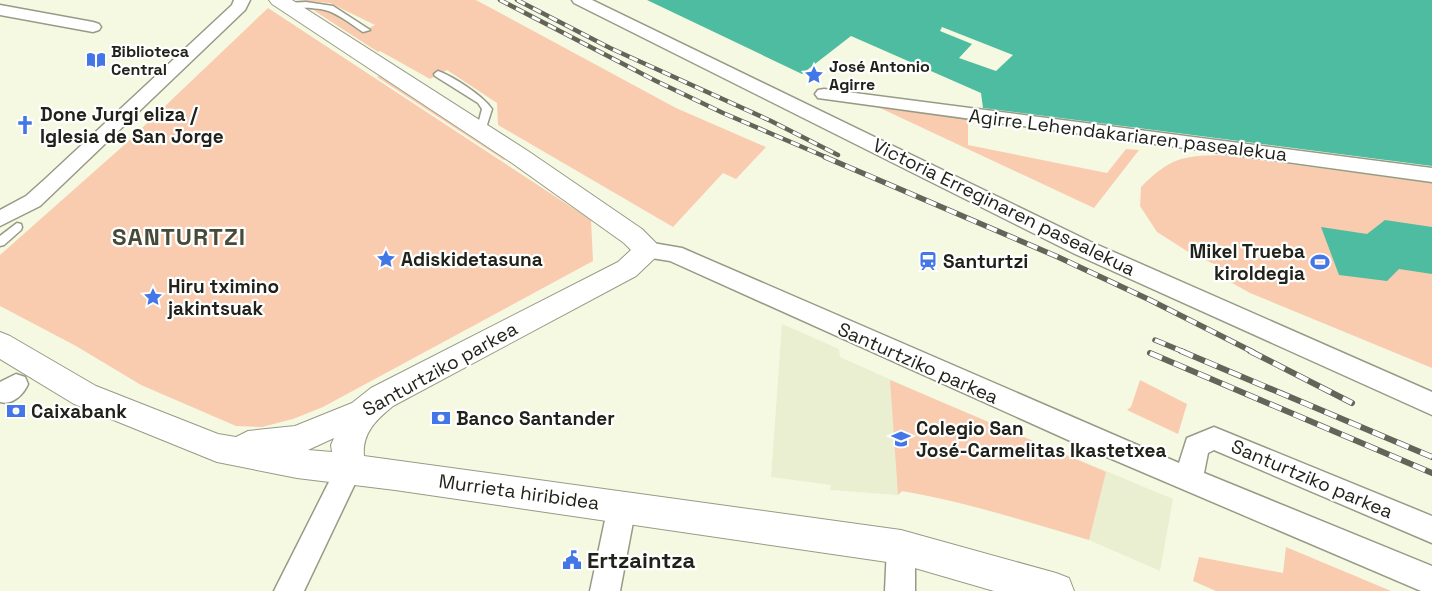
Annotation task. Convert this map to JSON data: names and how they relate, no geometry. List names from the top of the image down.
{
  "streets": {
    "street": [
      "Agirre Lehendakariaren pasealekua",
      "Victoria Erreginaren pasealekua",
      "Santurtziko parkea",
      "Murrieta hiribidea"
    ]
  },
  "crossings": [
    ["Santurtziko parkea", "Murrieta hiribidea"]
  ],
  "districts": ["SANTURTZI"],
  "places": {
    "library": ["Biblioteca Central"],
    "place": ["José Antonio Agirre", "Adiskidetasuna", "Hiru tximino jakintsuak"],
    "church": ["Done Jurgi eliza / Iglesia de San Jorge"],
    "station": ["Santurtzi"],
    "sports": ["Mikel Trueba kiroldegia"],
    "bank": ["Caixabank", "Banco Santander"],
    "school or university": ["Colegio San José-Carmelitas Ikastetxea"],
    "public building": ["Ertzaintza"]
  }
}
